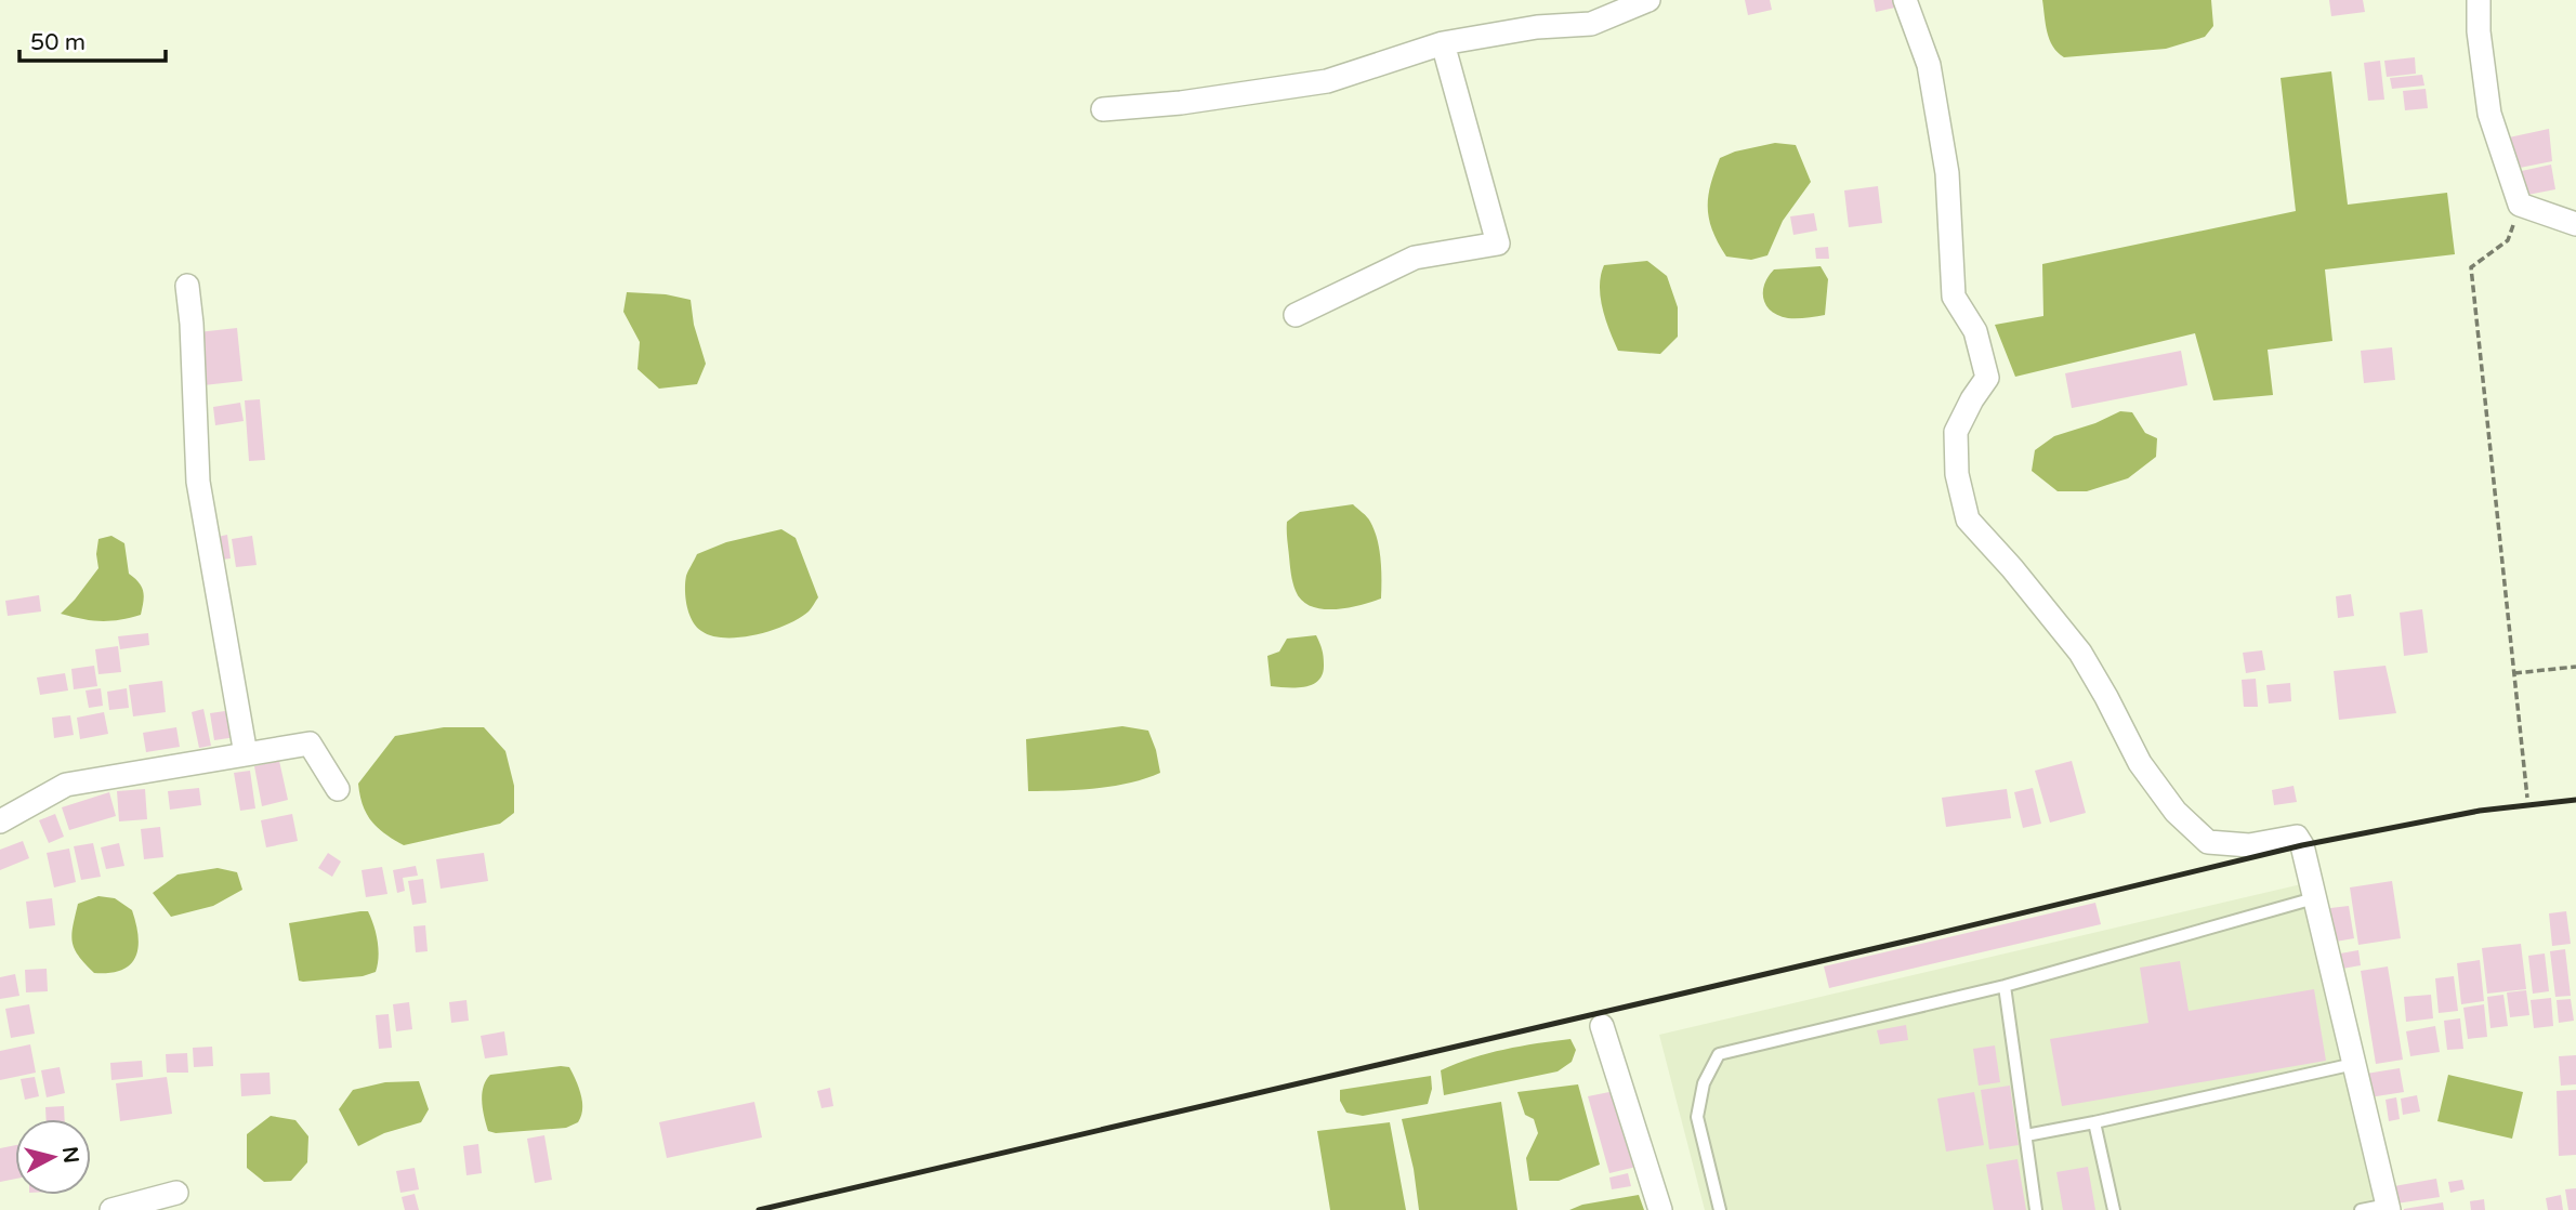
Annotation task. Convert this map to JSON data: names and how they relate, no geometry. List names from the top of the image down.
{
  "scale_bar": "50 m",
  "north": "right"
}
